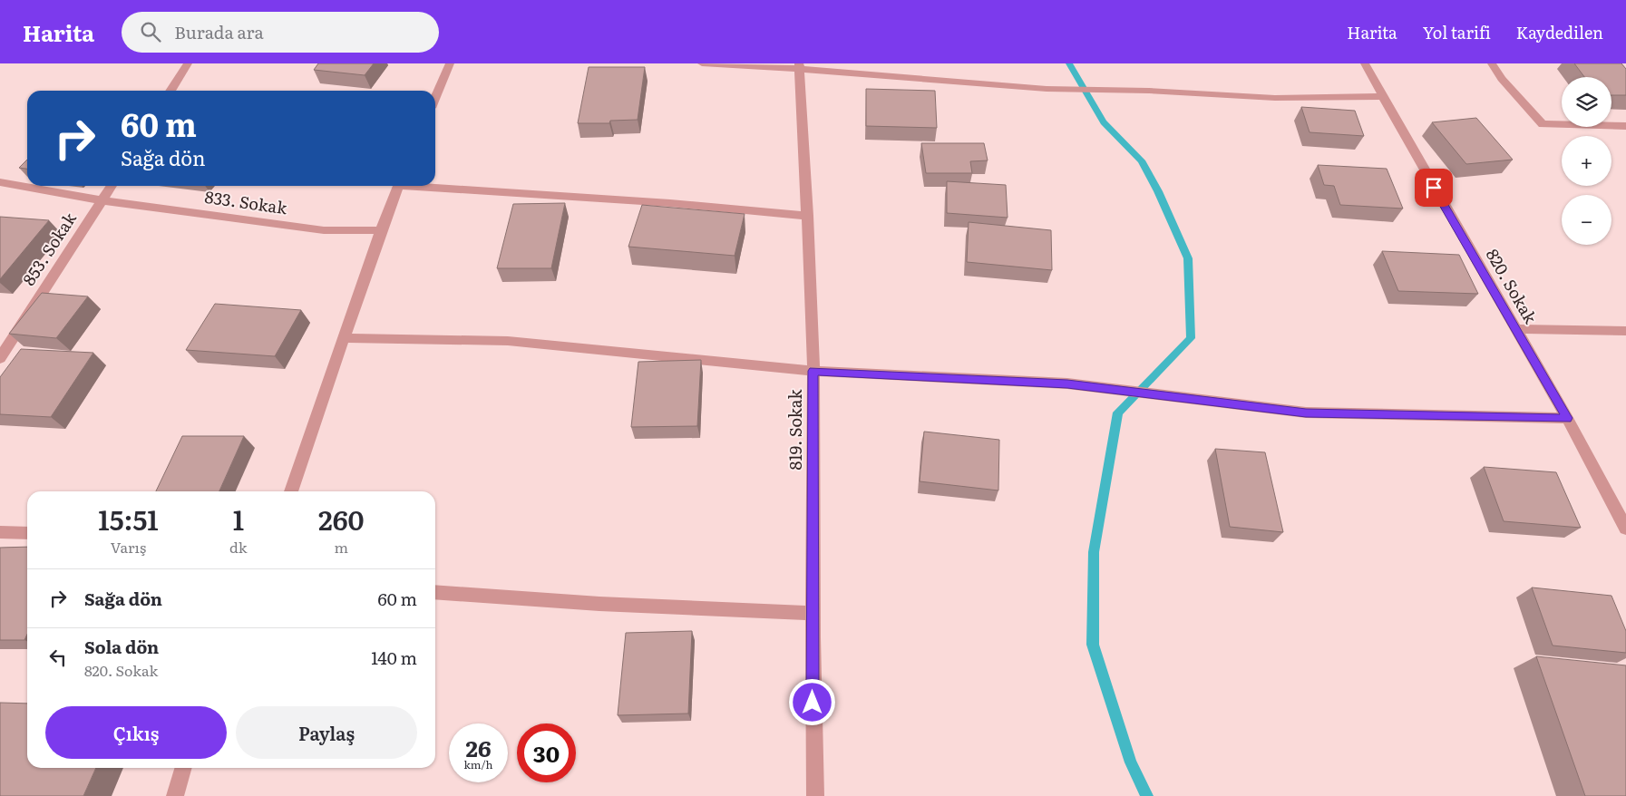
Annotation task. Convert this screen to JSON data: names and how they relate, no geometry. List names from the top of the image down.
{
  "streets": {
    "street": [
      "833. Sokak",
      "853. Sokak",
      "820. Sokak",
      "819. Sokak"
    ]
  },
  "crossings": [
    ["833. Sokak", "853. Sokak"]
  ],
  "page": {
    "header": "Harita",
    "search": "Burada ara",
    "nav": ["Harita", "Yol tarifi", "Kaydedilen"],
    "map_buttons": ["+", "−"],
    "turn": ["60 m", "Sağa dön"],
    "eta": [
      "15:51",
      "Varış",
      "1",
      "dk",
      "260",
      "m"
    ],
    "list": [
      {
        "name": "Sağa dön",
        "value": "60 m"
      },
      {
        "name": "Sola dön",
        "note": "820. Sokak",
        "value": "140 m"
      }
    ],
    "buttons": ["Çıkış", "Paylaş"],
    "speed": "26 km/h",
    "limit": "30"
  }
}
